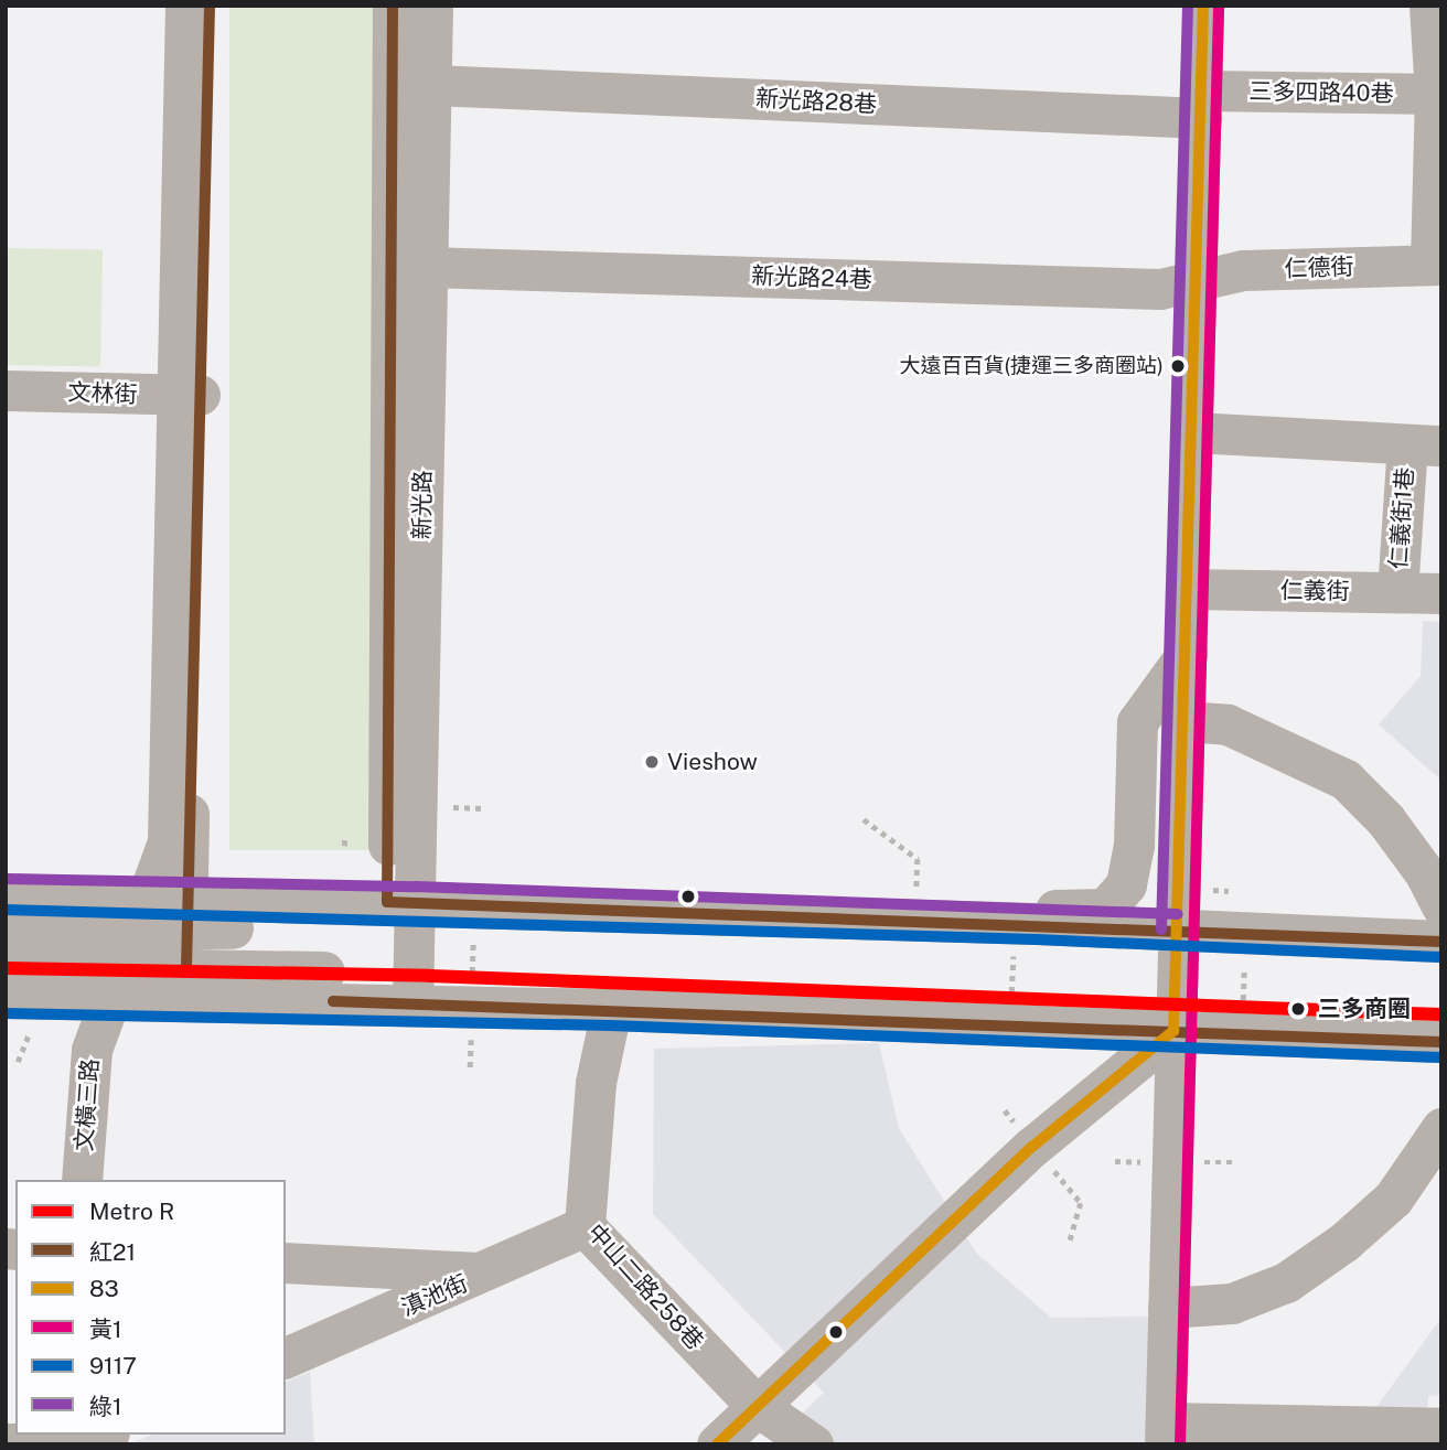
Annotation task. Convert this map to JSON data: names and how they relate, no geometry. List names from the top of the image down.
{
  "streets": {
    "street": [
      "三多四路40巷",
      "新光路28巷",
      "仁德街",
      "新光路24巷",
      "文林街",
      "新光路",
      "仁義街1巷",
      "仁義街",
      "文橫三路",
      "中山二路258巷",
      "滇池街"
    ]
  },
  "crossings": [
    ["三多四路40巷", "新光路28巷"],
    ["新光路28巷", "新光路"],
    ["仁德街", "新光路24巷"],
    ["新光路24巷", "新光路"],
    ["仁義街1巷", "仁義街"],
    ["中山二路258巷", "滇池街"]
  ],
  "places": ["大遠百百貨(捷運三多商圈站)", "Vieshow", "三多商圈"],
  "lines": [
    "transit line 紅21",
    "transit line 83",
    "transit line 黃1",
    "transit line 綠1",
    "transit line 9117",
    "metro line R"
  ],
  "legend": [
    "Metro R",
    "紅21",
    "83",
    "黃1",
    "9117",
    "綠1"
  ]
}
